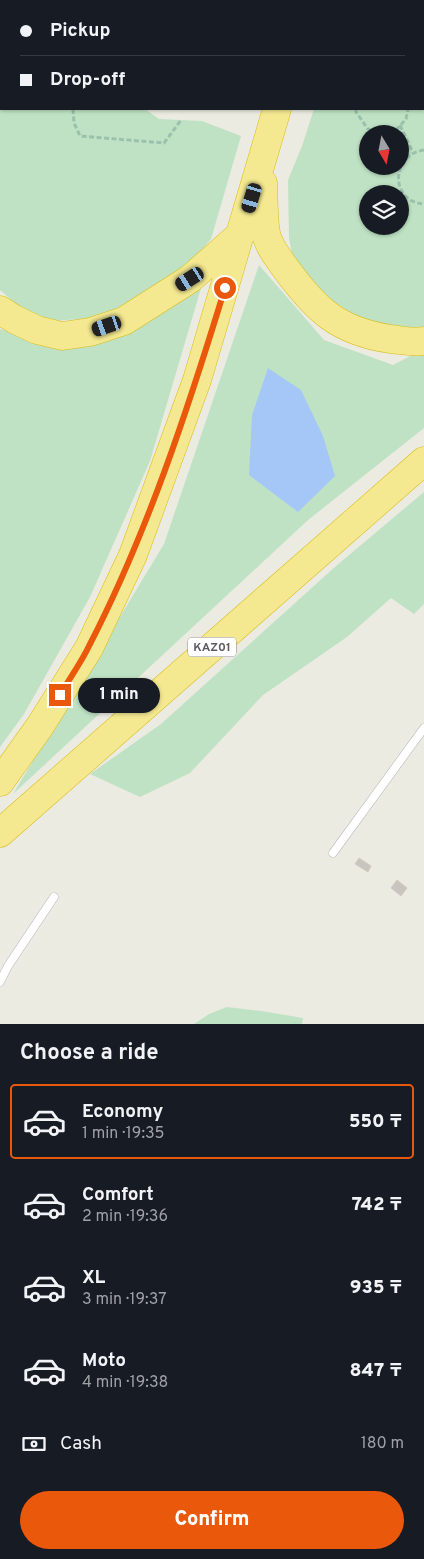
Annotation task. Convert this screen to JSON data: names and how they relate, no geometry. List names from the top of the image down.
{
  "streets": {
    "highway": ["KАZ01"]
  },
  "north": "bottom",
  "page": {
    "banner": ["Pickup", "Drop-off"],
    "bubble": "1 min",
    "heading": "Choose a ride",
    "list": [
      {
        "name": "Economy",
        "note": "1 min · 19:35",
        "value": "550 ₸"
      },
      {
        "name": "Comfort",
        "note": "2 min · 19:36",
        "value": "742 ₸"
      },
      {
        "name": "XL",
        "note": "3 min · 19:37",
        "value": "935 ₸"
      },
      {
        "name": "Moto",
        "note": "4 min · 19:38",
        "value": "847 ₸"
      }
    ],
    "pay": ["Cash", "180 m"],
    "buttons": "Confirm"
  }
}
